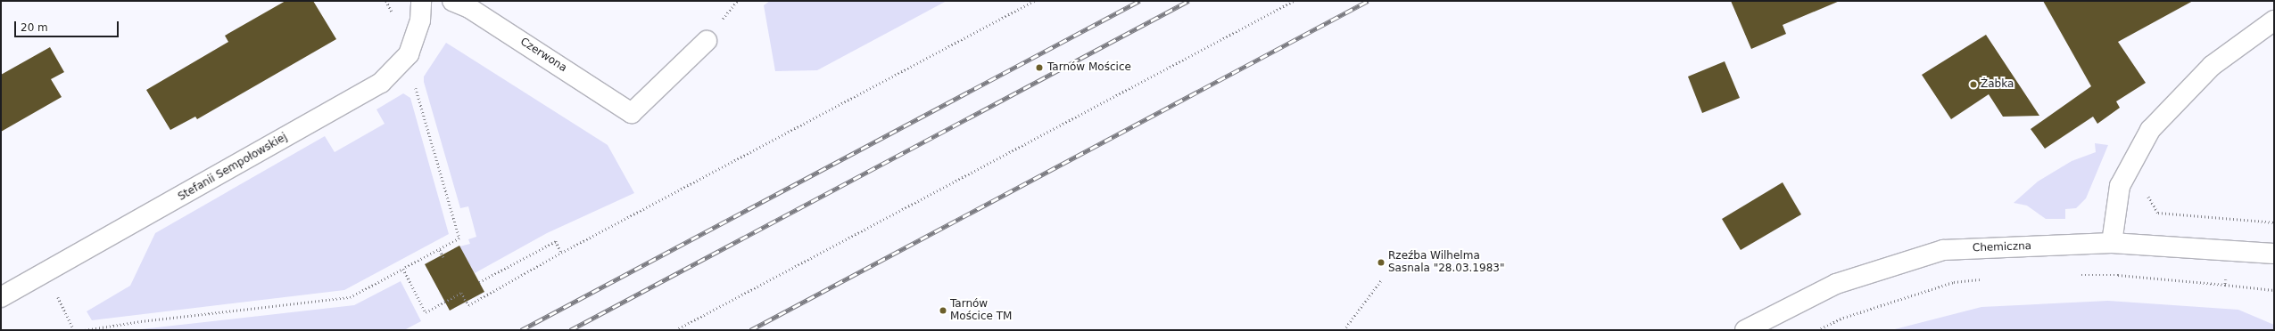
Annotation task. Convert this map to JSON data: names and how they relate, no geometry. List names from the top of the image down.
{
  "streets": {
    "street": ["Czerwona", "Stefanii Sempołowskiej", "Chemiczna"]
  },
  "places": [
    "Tarnów Mościce",
    "Żabka",
    "Rzeźba Wilhelma Sasnala \"28.03.1983\"",
    "Tarnów Mościce TM"
  ],
  "scale_bar": "20 m"
}
